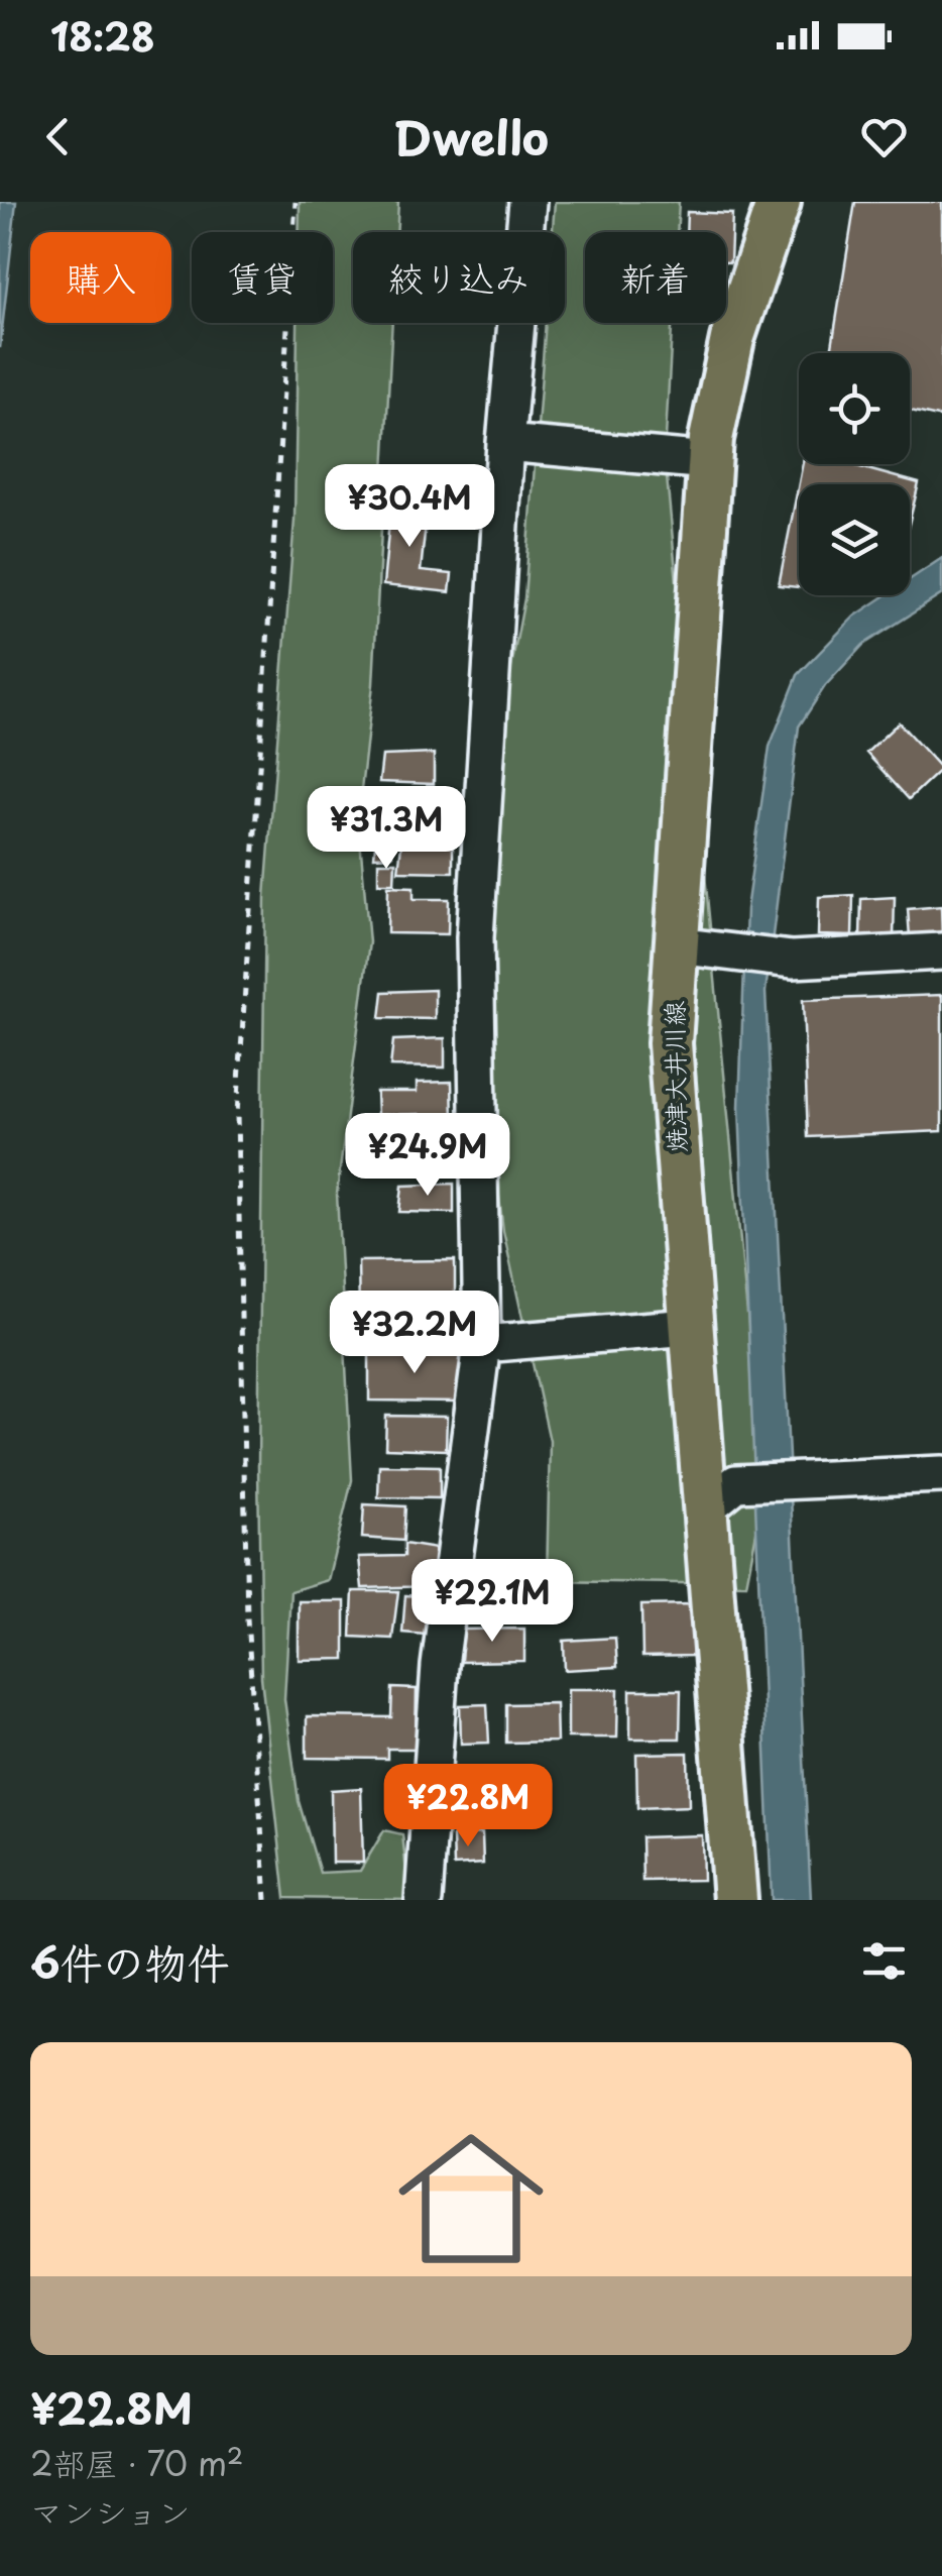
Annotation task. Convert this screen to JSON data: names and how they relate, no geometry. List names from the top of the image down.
{
  "streets": {
    "main road": ["焼津大井川線"]
  },
  "page": {
    "status": "18:28",
    "header": "Dwello",
    "chip": [
      "購入",
      "賃貸",
      "絞り込み",
      "新着"
    ],
    "price": [
      "¥30.4M",
      "¥31.3M",
      "¥24.9M",
      "¥32.2M",
      "¥22.1M",
      "¥22.8M"
    ],
    "heading": "6件の物件",
    "list": [
      {
        "name": "¥22.8M",
        "note": "2部屋 · 70 m² · マンション"
      }
    ]
  }
}
